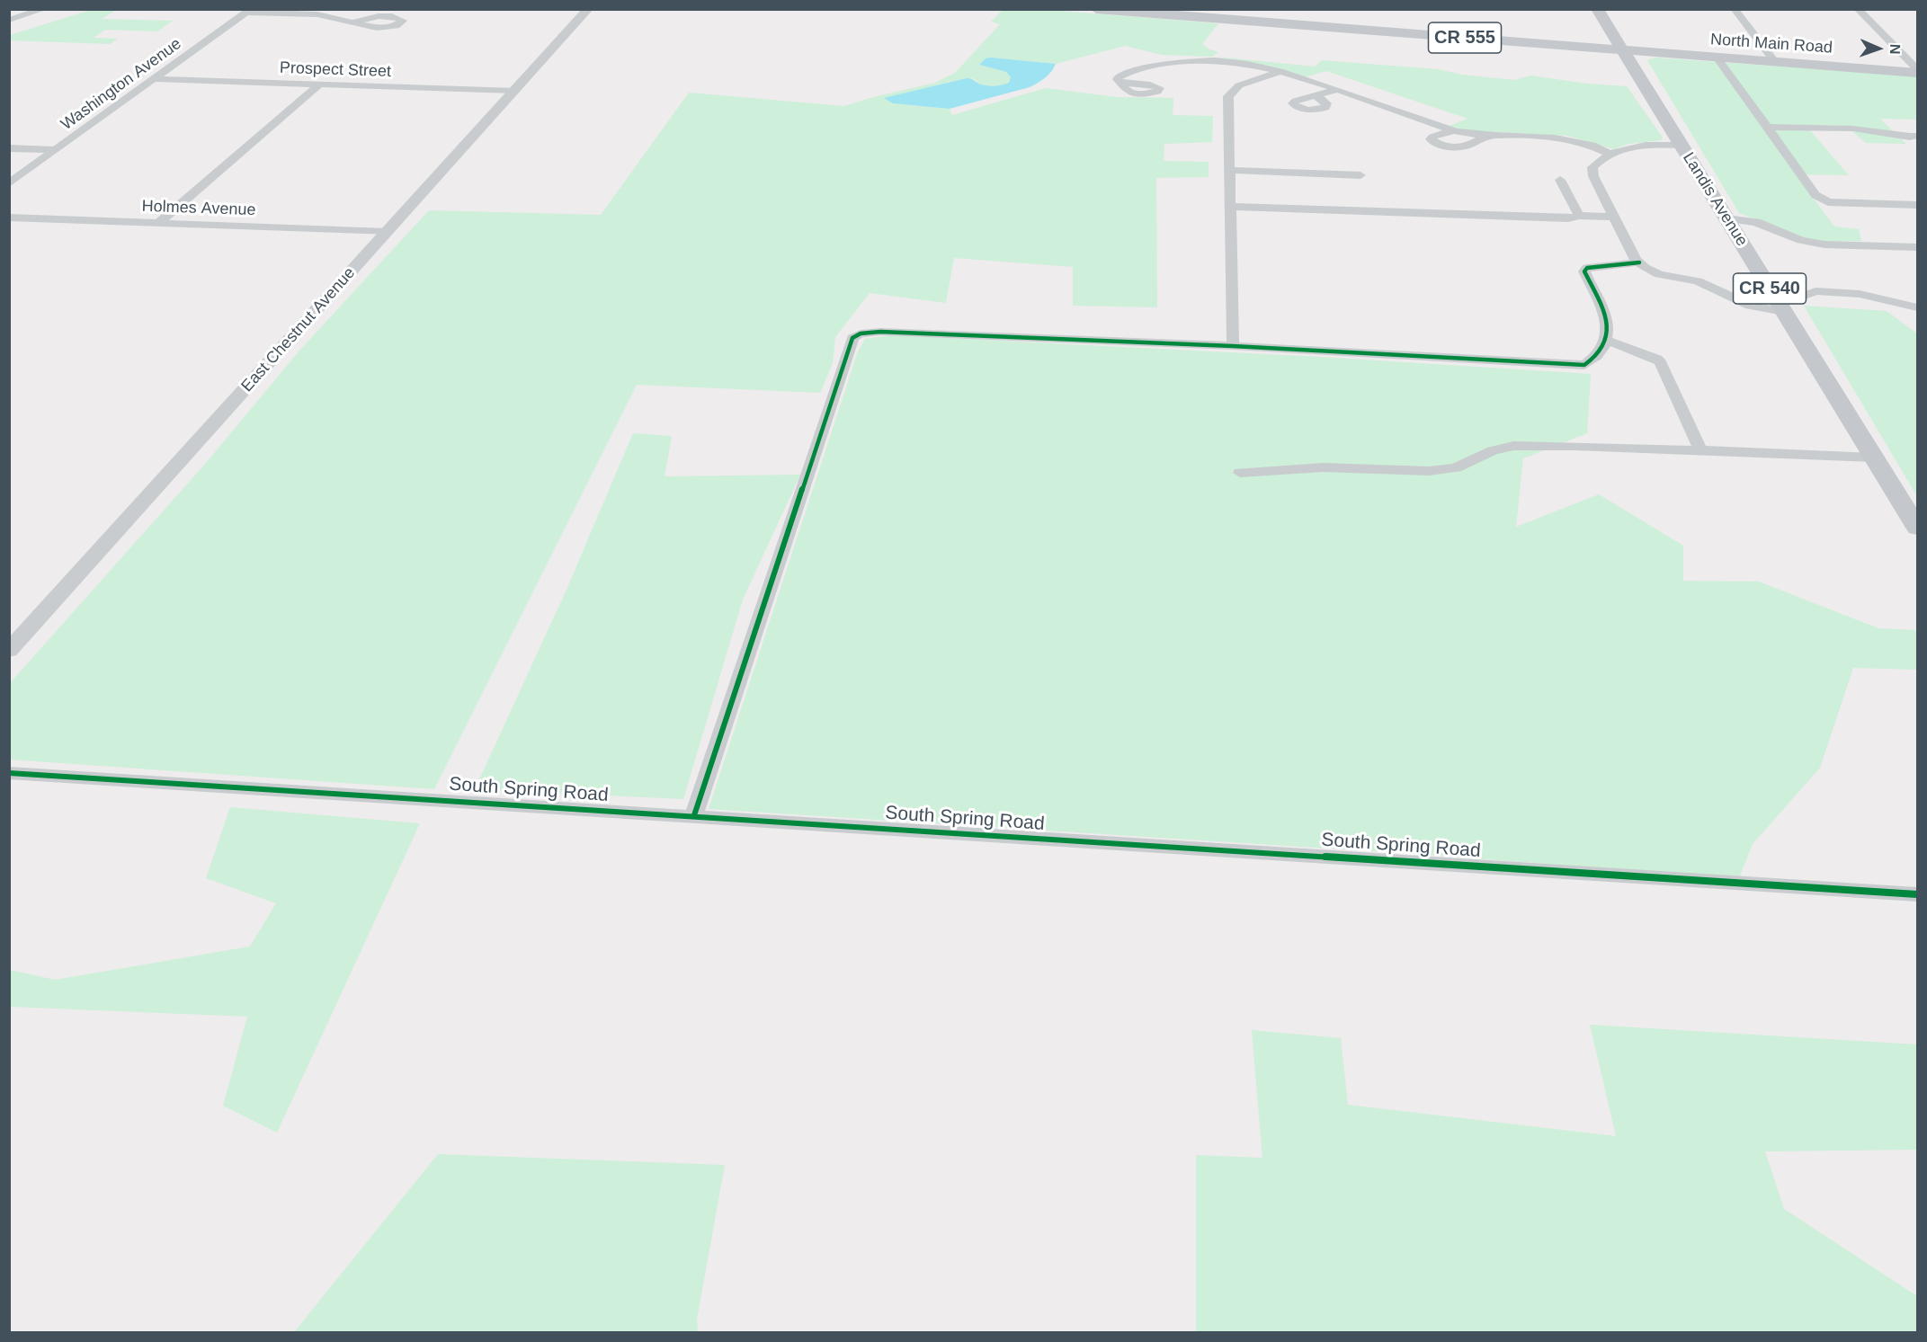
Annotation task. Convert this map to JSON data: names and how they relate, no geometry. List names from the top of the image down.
{
  "streets": {
    "main road": [
      "CR 555",
      "North Main Road",
      "Landis Avenue",
      "CR 540"
    ],
    "street": [
      "Prospect Street",
      "Washington Avenue",
      "Holmes Avenue",
      "East Chestnut Avenue",
      "South Spring Road"
    ]
  },
  "crossings": [
    ["CR 555", "North Main Road"],
    ["CR 555", "Landis Avenue"],
    ["North Main Road", "Landis Avenue"],
    ["Prospect Street", "Washington Avenue"],
    ["Prospect Street", "East Chestnut Avenue"],
    ["Holmes Avenue", "East Chestnut Avenue"]
  ],
  "north": "right"
}
